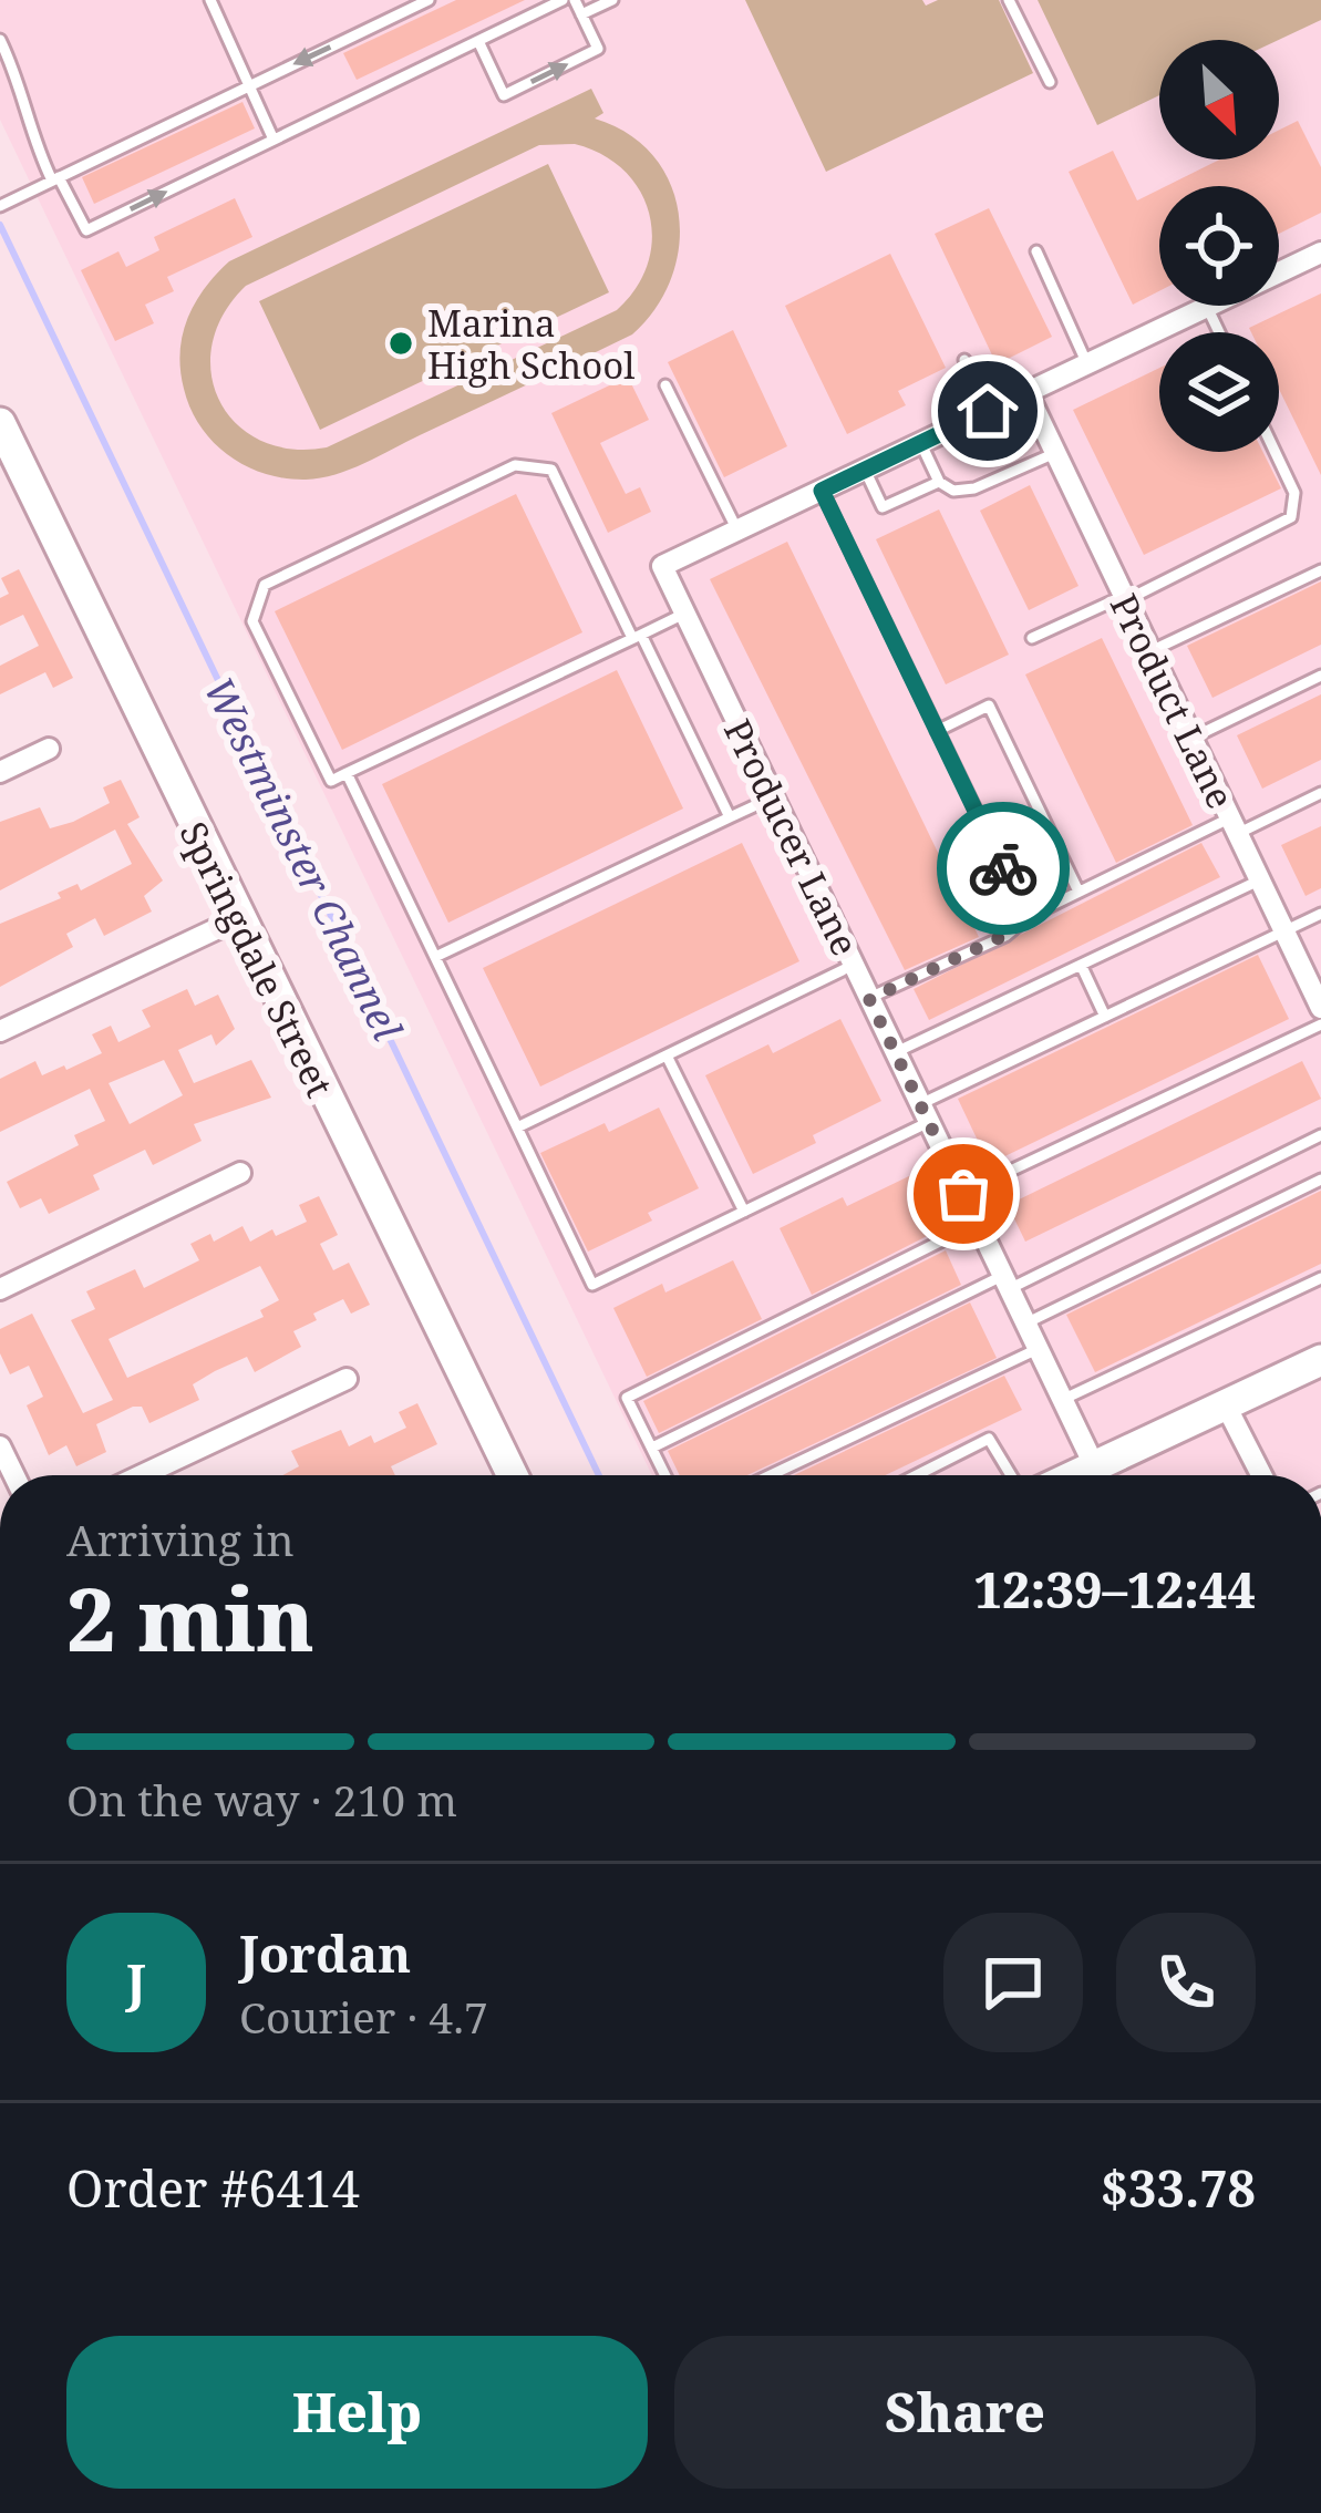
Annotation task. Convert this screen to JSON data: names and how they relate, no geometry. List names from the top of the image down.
{
  "streets": {
    "main road": ["Springdale Street"],
    "street": ["Product Lane", "Producer Lane"]
  },
  "water": ["Westminster Channel"],
  "places": ["Marina High School"],
  "north": "bottom right",
  "page": {
    "heading": ["2 min", "Arriving in", "12:39–12:44"],
    "panel": [
      "Jordan",
      "Courier · 4.7",
      "Order #6414",
      "$33.78"
    ],
    "bar": "On the way · 210 m",
    "round": "J",
    "buttons": ["Help", "Share"]
  }
}
